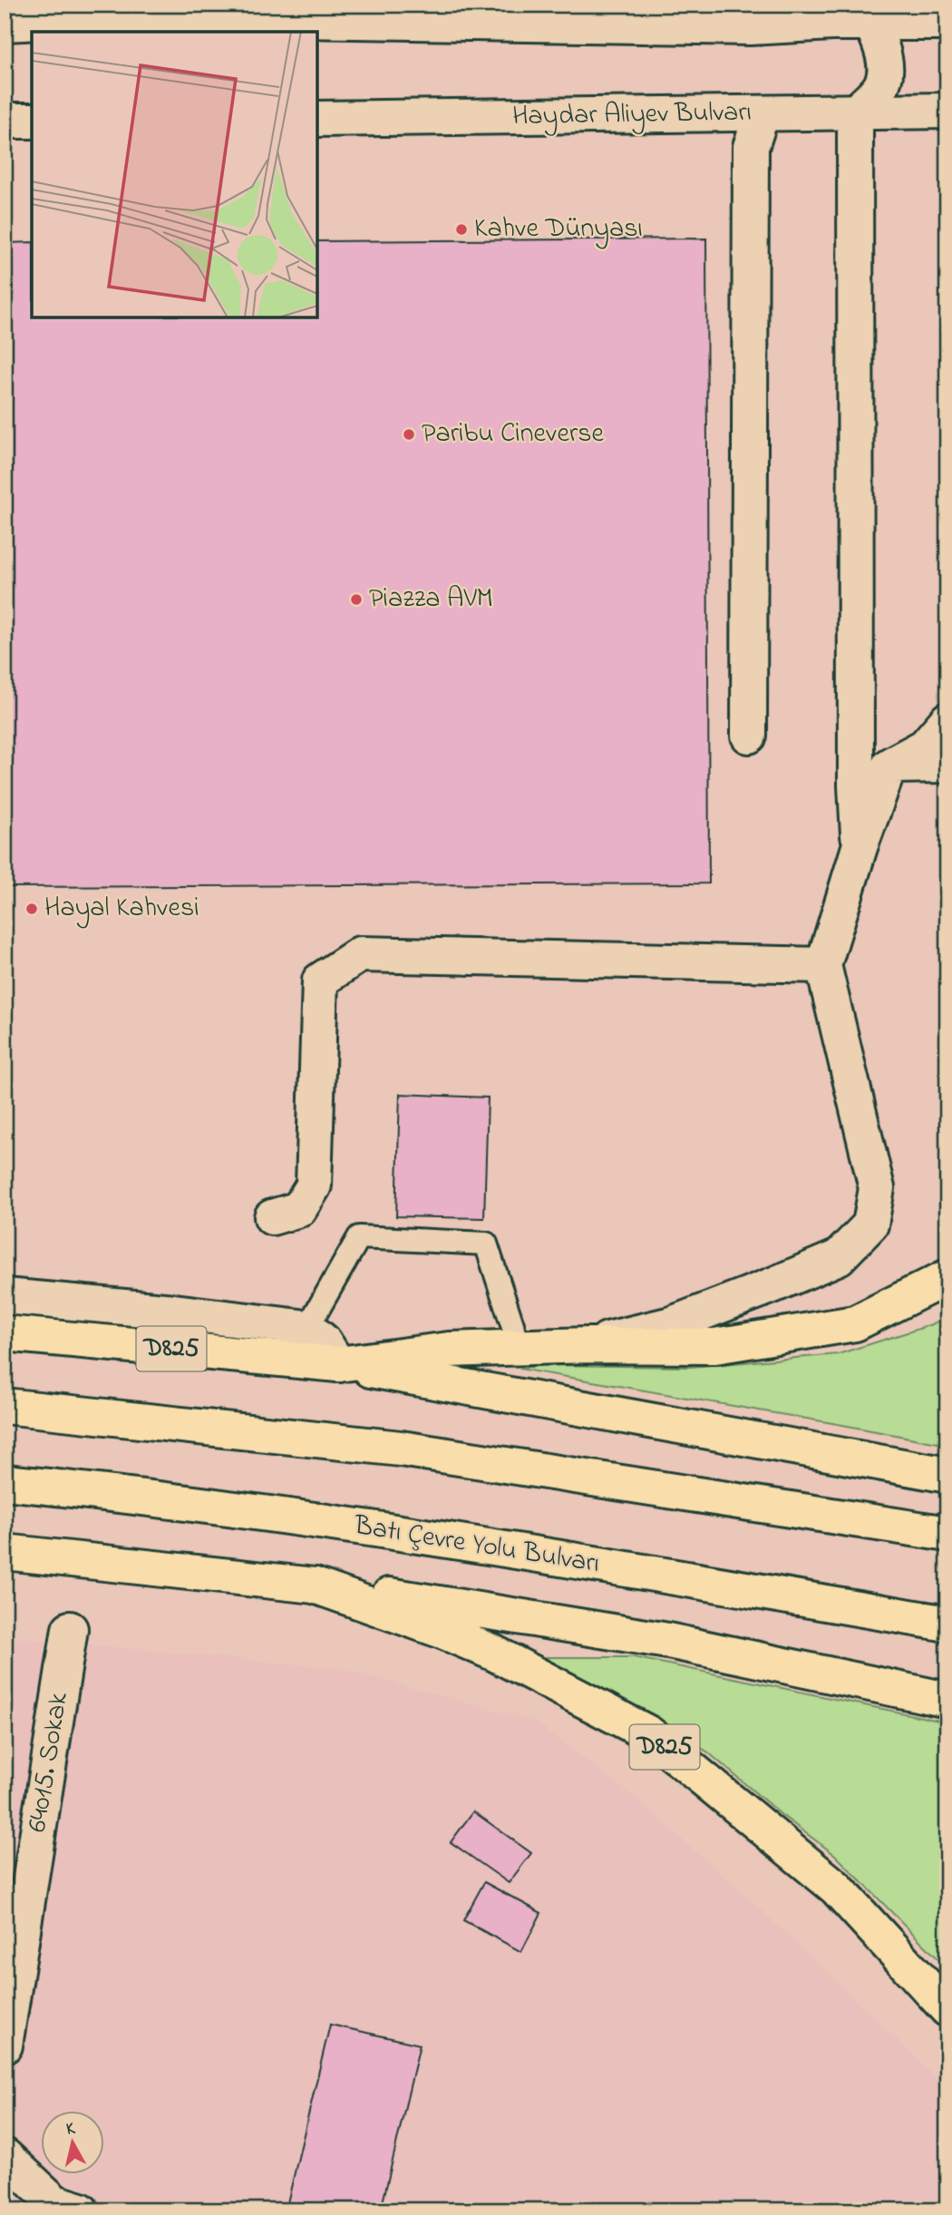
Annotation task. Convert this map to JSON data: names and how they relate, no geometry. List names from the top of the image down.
{
  "streets": {
    "main road": ["D825", "Batı Çevre Yolu Bulvarı"],
    "street": ["Haydar Aliyev Bulvarı", "64015. Sokak"]
  },
  "places": [
    "Kahve Dünyası",
    "Paribu Cineverse",
    "Piazza AVM",
    "Hayal Kahvesi"
  ],
  "north": "top"
}
